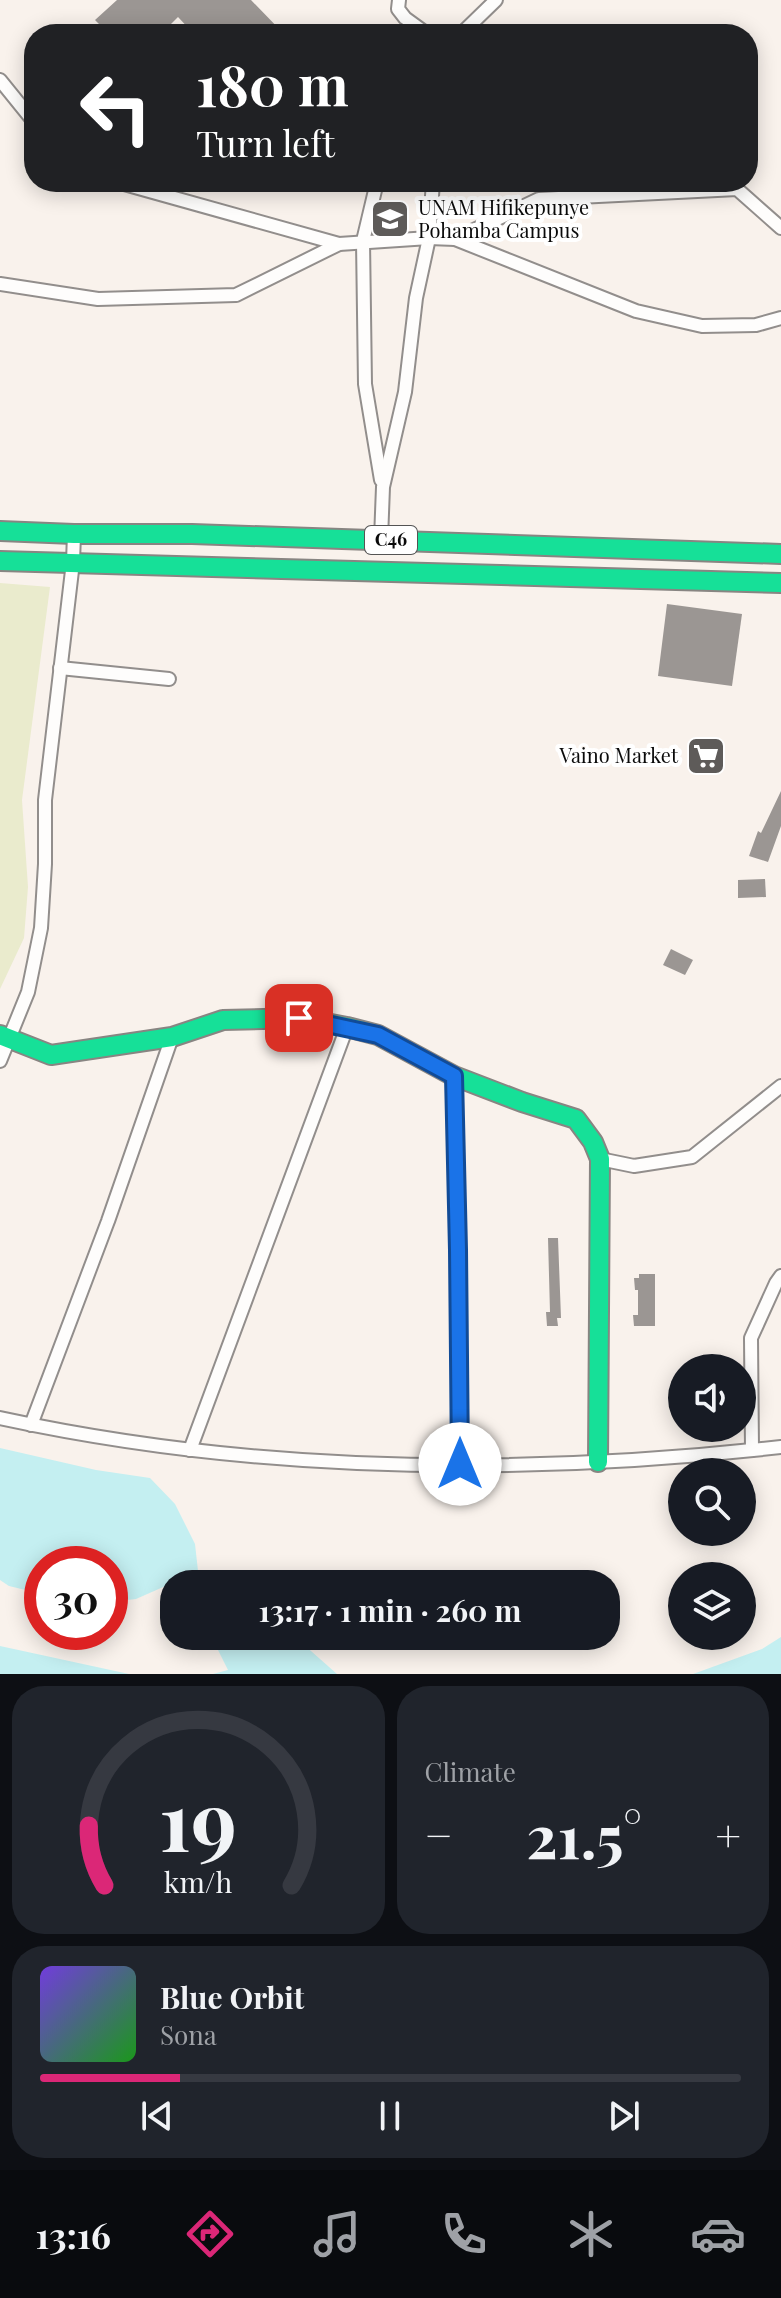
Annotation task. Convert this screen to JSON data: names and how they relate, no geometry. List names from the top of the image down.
{
  "streets": {
    "main road": ["C46"]
  },
  "places": {
    "school or university": ["UNAM Hifikepunye Pohamba Campus"],
    "supermarket": ["Vaino Market"]
  },
  "page": {
    "turn": ["180 m", "Turn left"],
    "limit": "30",
    "trip": "13:17 · 1 min · 260 m",
    "tile": "Climate",
    "heat": ["−", "21.5°", "+"],
    "song": ["Blue Orbit", "Sona"],
    "tabs": "13:16",
    "gauge": ["19", "km/h"]
  }
}
